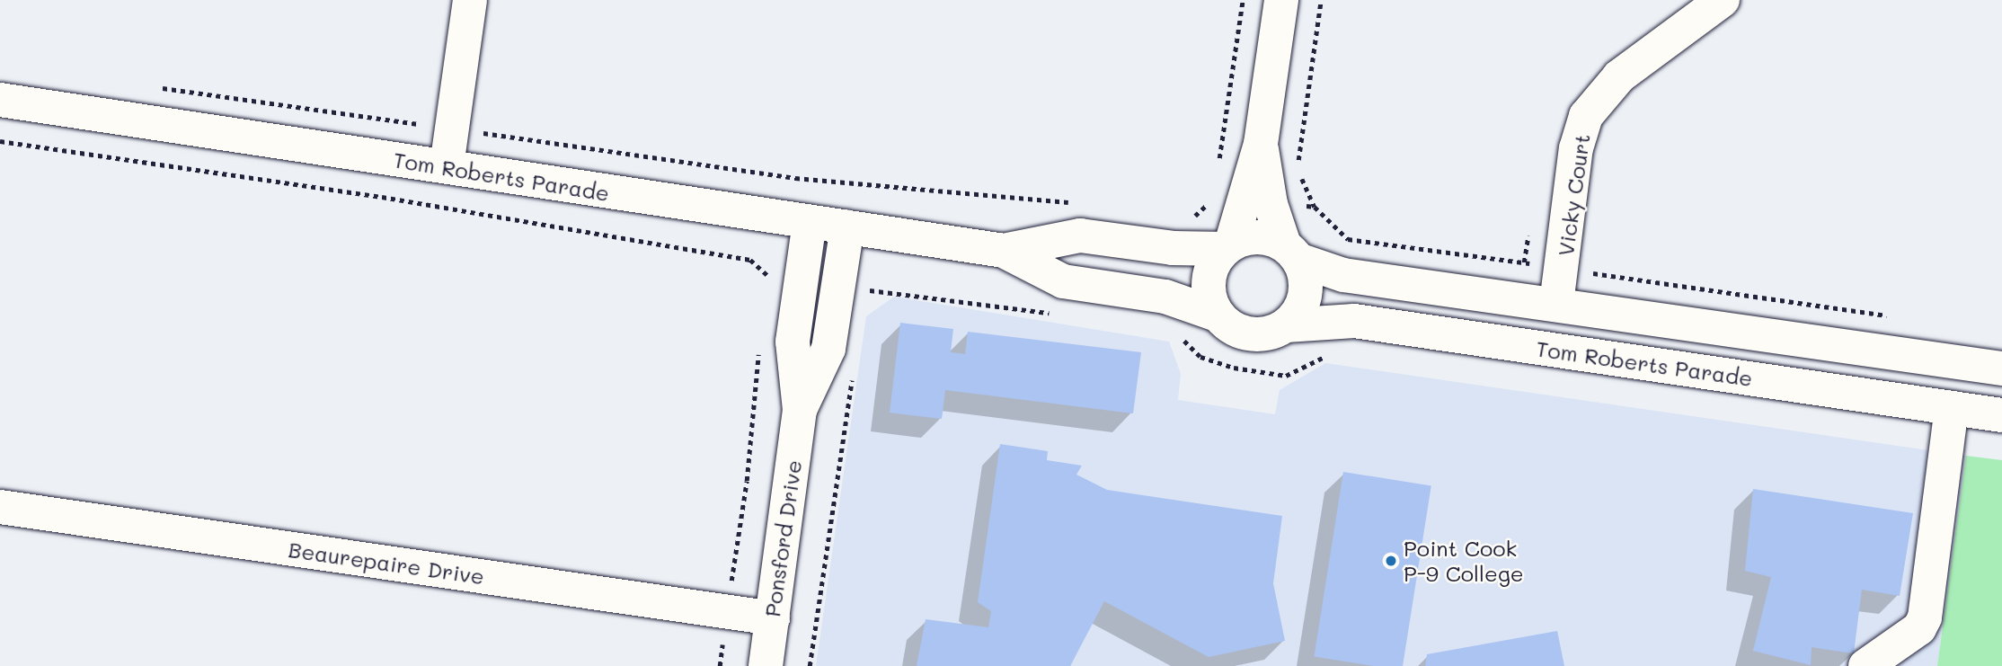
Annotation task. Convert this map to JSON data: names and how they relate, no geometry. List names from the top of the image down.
{
  "streets": {
    "street": [
      "Tom Roberts Parade",
      "Vicky Court",
      "Ponsford Drive",
      "Beaurepaire Drive"
    ]
  },
  "crossings": [
    ["Tom Roberts Parade", "Vicky Court"],
    ["Tom Roberts Parade", "Ponsford Drive"],
    ["Ponsford Drive", "Beaurepaire Drive"]
  ],
  "places": ["Point Cook P-9 College"]
}
